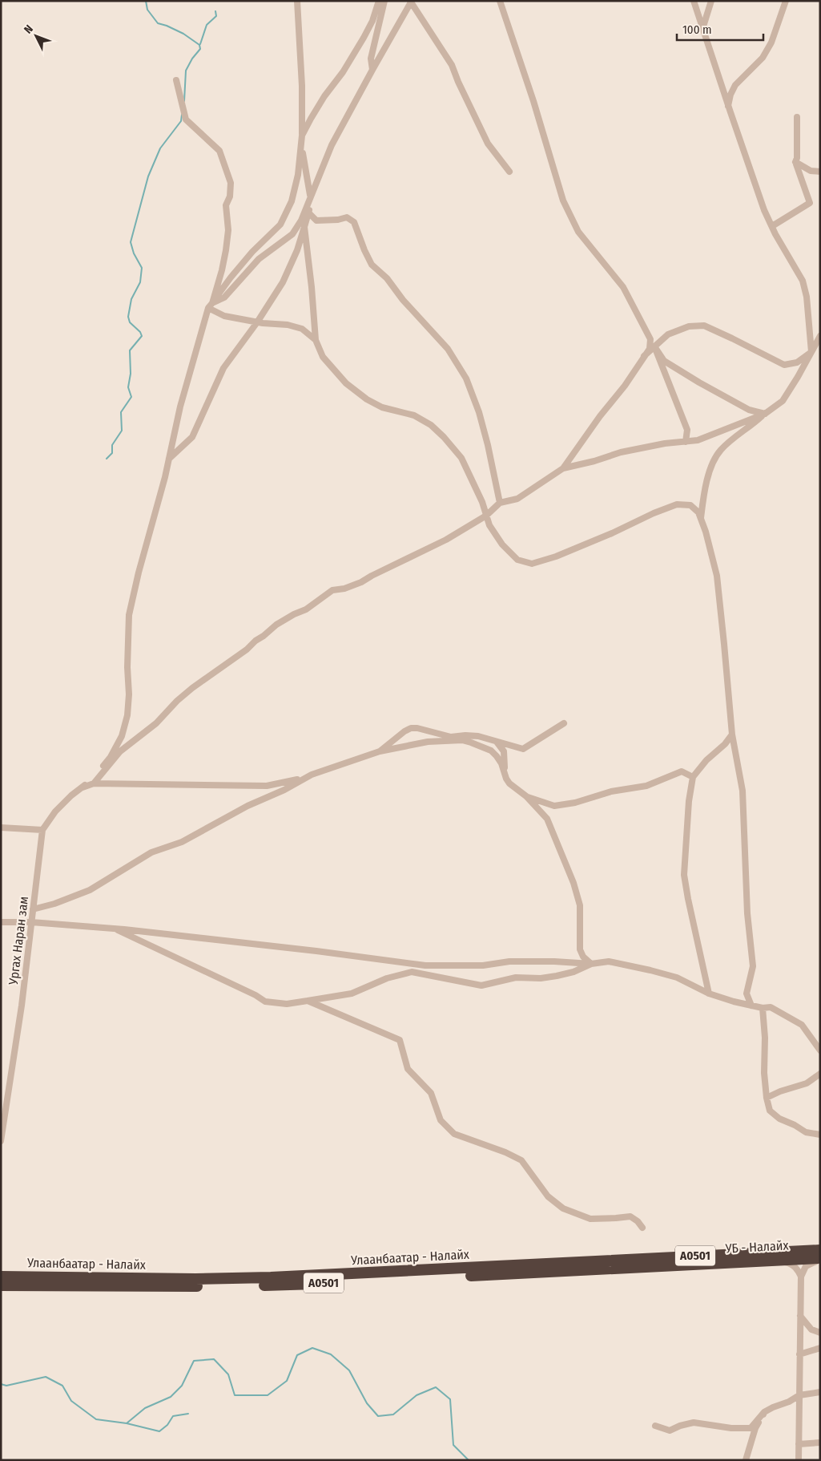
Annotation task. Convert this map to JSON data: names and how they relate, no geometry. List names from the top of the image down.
{
  "streets": {
    "highway": ["УБ - Налайх", "A0501", "Улаанбаатар - Налайх"],
    "street": ["Ургах Наран зам"]
  },
  "crossings": [
    ["УБ - Налайх", "Улаанбаатар - Налайх"]
  ],
  "scale_bar": "100 m",
  "north": "top left"
}
